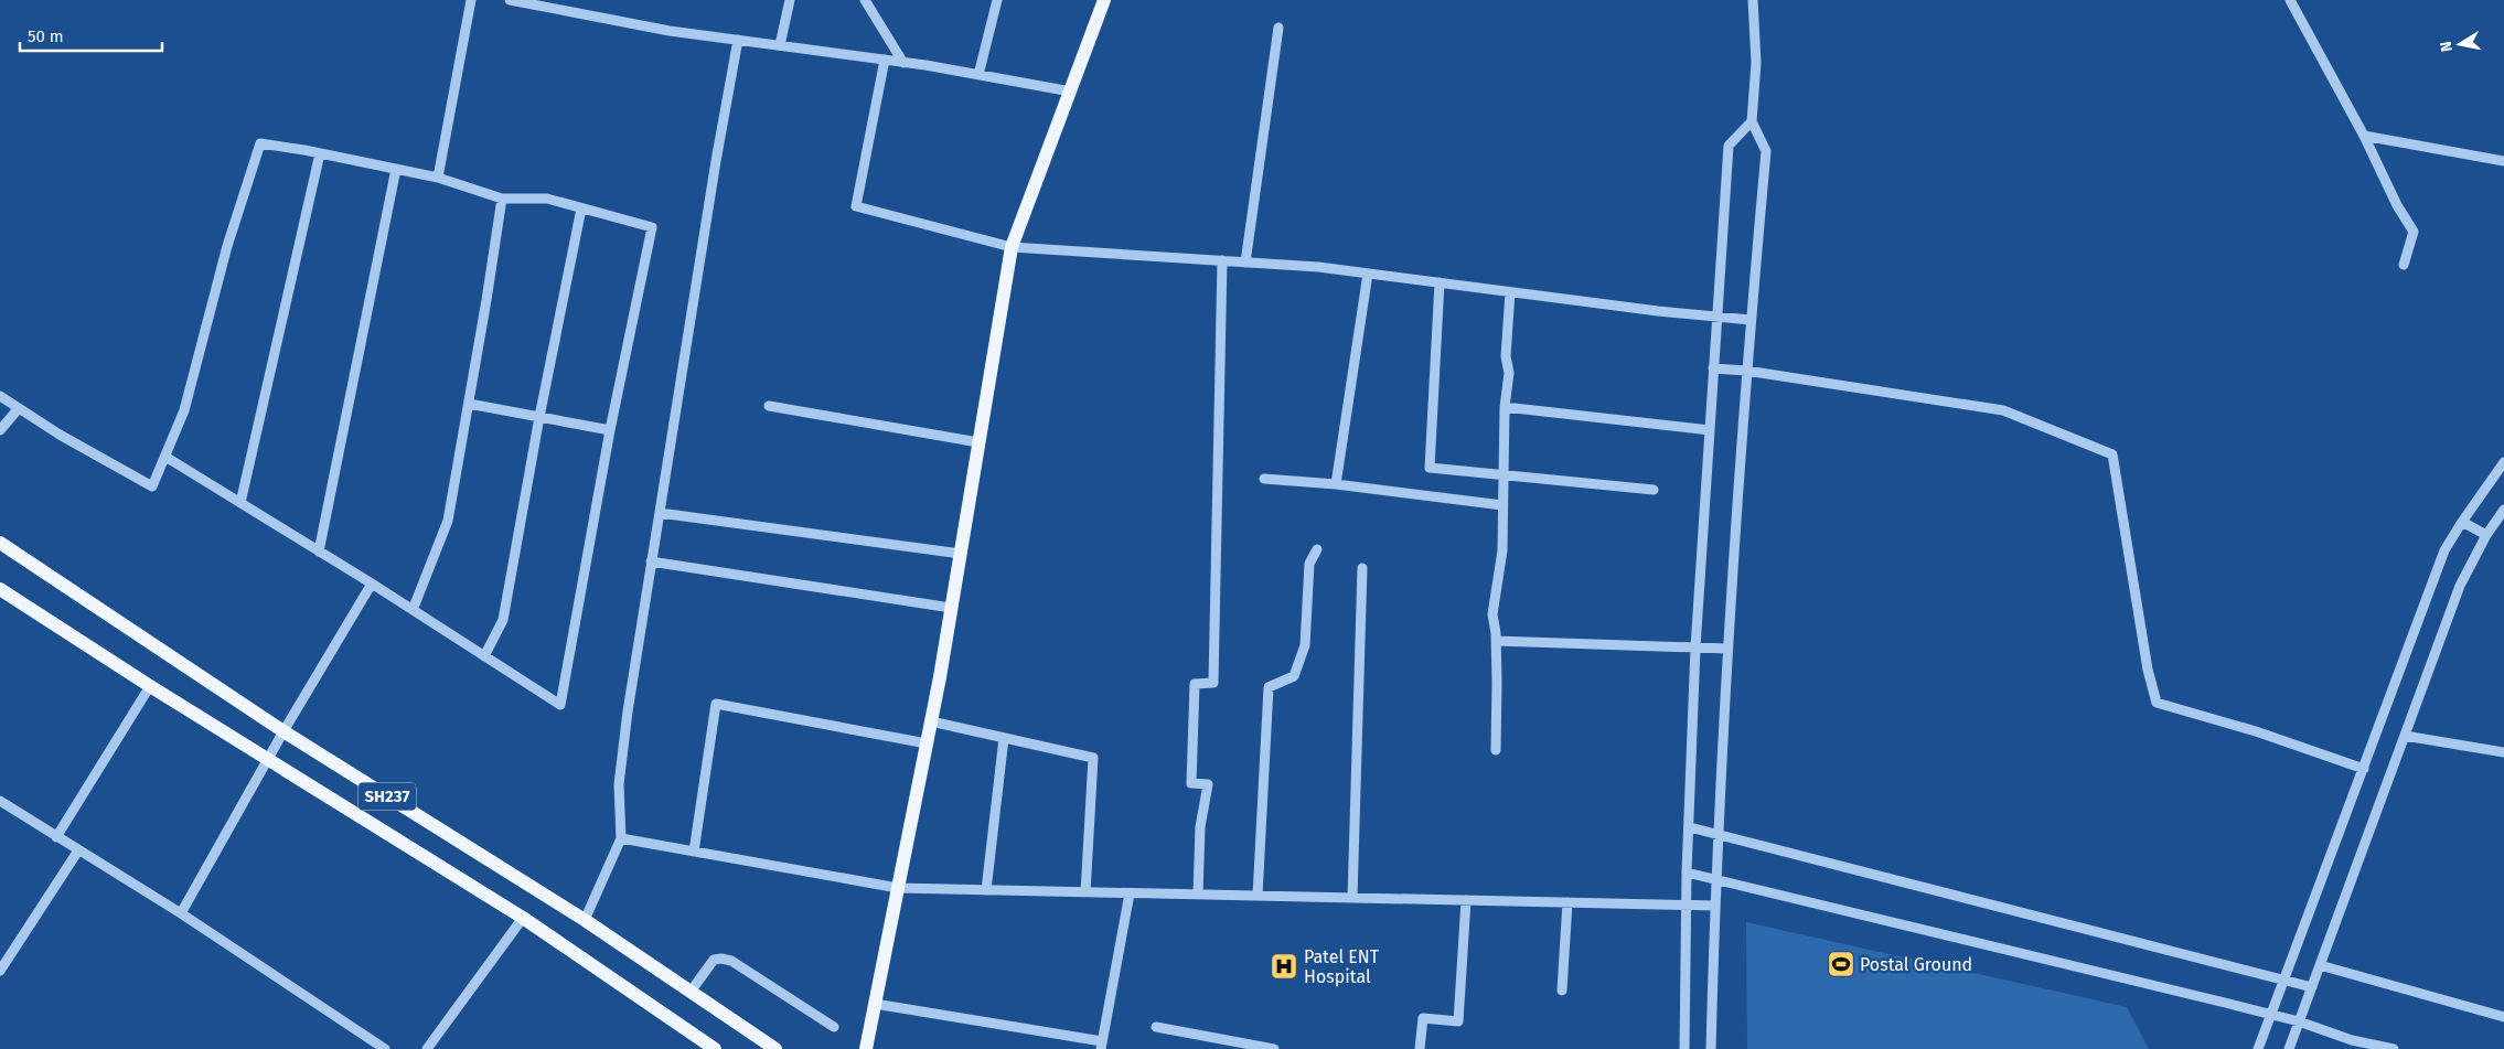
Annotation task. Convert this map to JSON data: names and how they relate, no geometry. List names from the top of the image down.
{
  "streets": {
    "main road": ["SH237"]
  },
  "places": {
    "sports": ["Postal Ground"],
    "hospital": ["Patel ENT Hospital"]
  },
  "scale_bar": "50 m",
  "north": "left"
}
